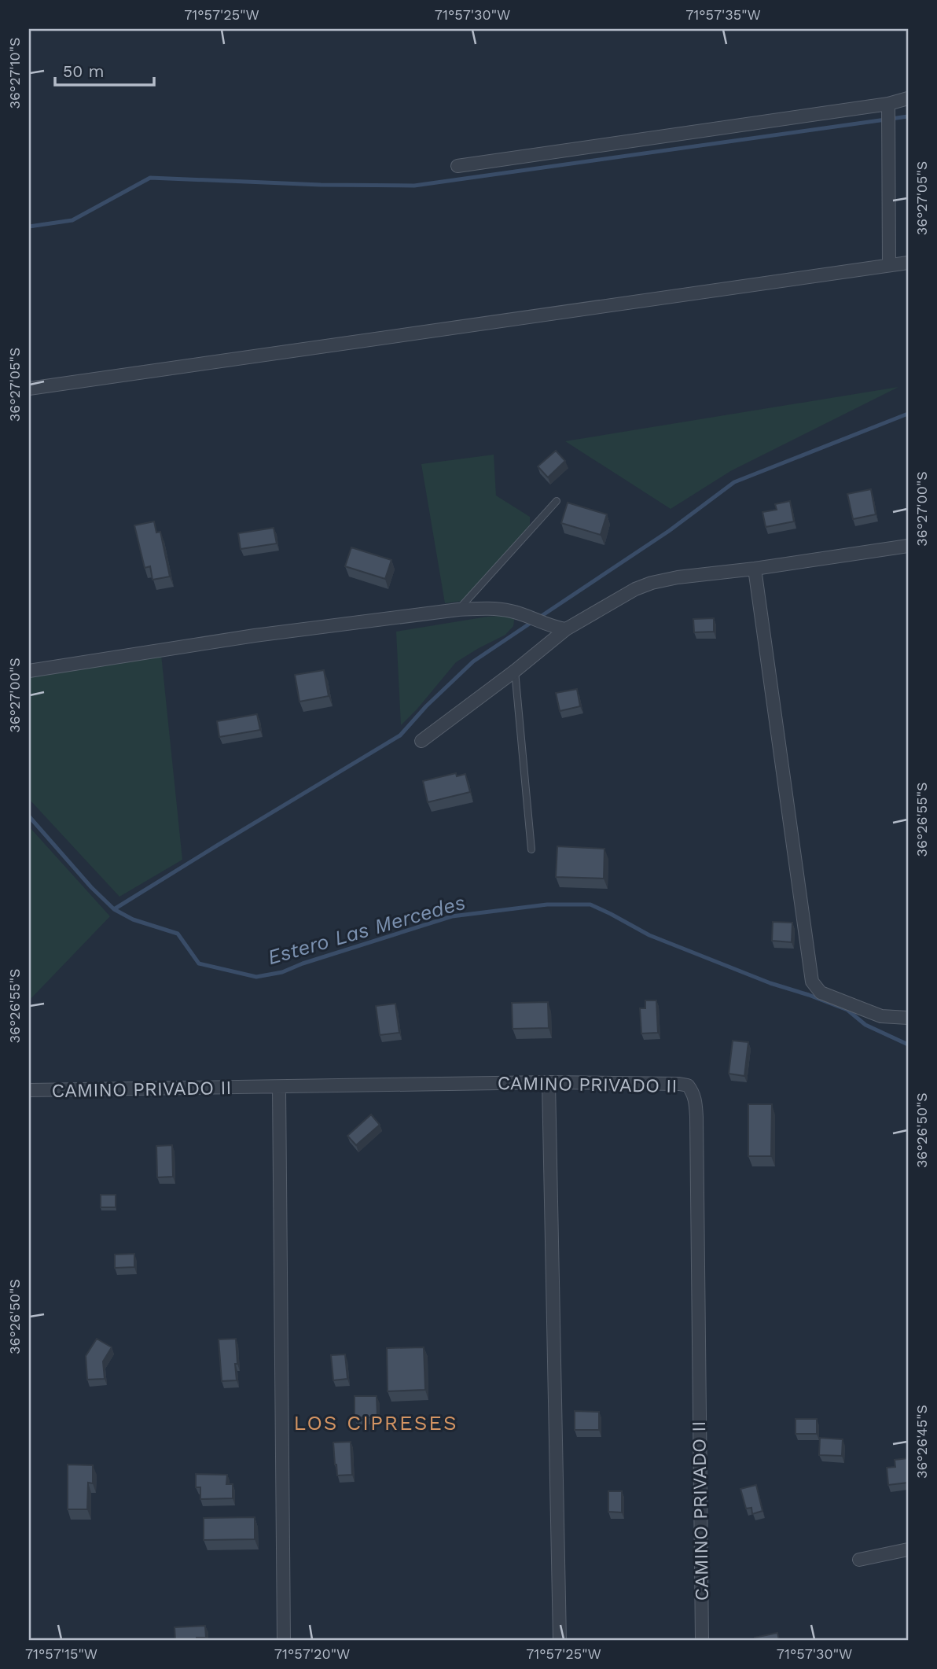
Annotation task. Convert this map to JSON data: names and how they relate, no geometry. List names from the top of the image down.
{
  "streets": {
    "street": ["CAMINO PRIVADO II"]
  },
  "districts": ["LOS CIPRESES"],
  "water": ["Estero Las Mercedes"],
  "scale_bar": "50 m",
  "coordinates": [
    "71°57'25\"W",
    "71°57'30\"W",
    "71°57'35\"W",
    "36°27'10\"S",
    "36°27'05\"S",
    "36°27'00\"S",
    "36°26'55\"S",
    "36°26'50\"S",
    "36°26'45\"S",
    "71°57'15\"W",
    "71°57'20\"W"
  ]
}
